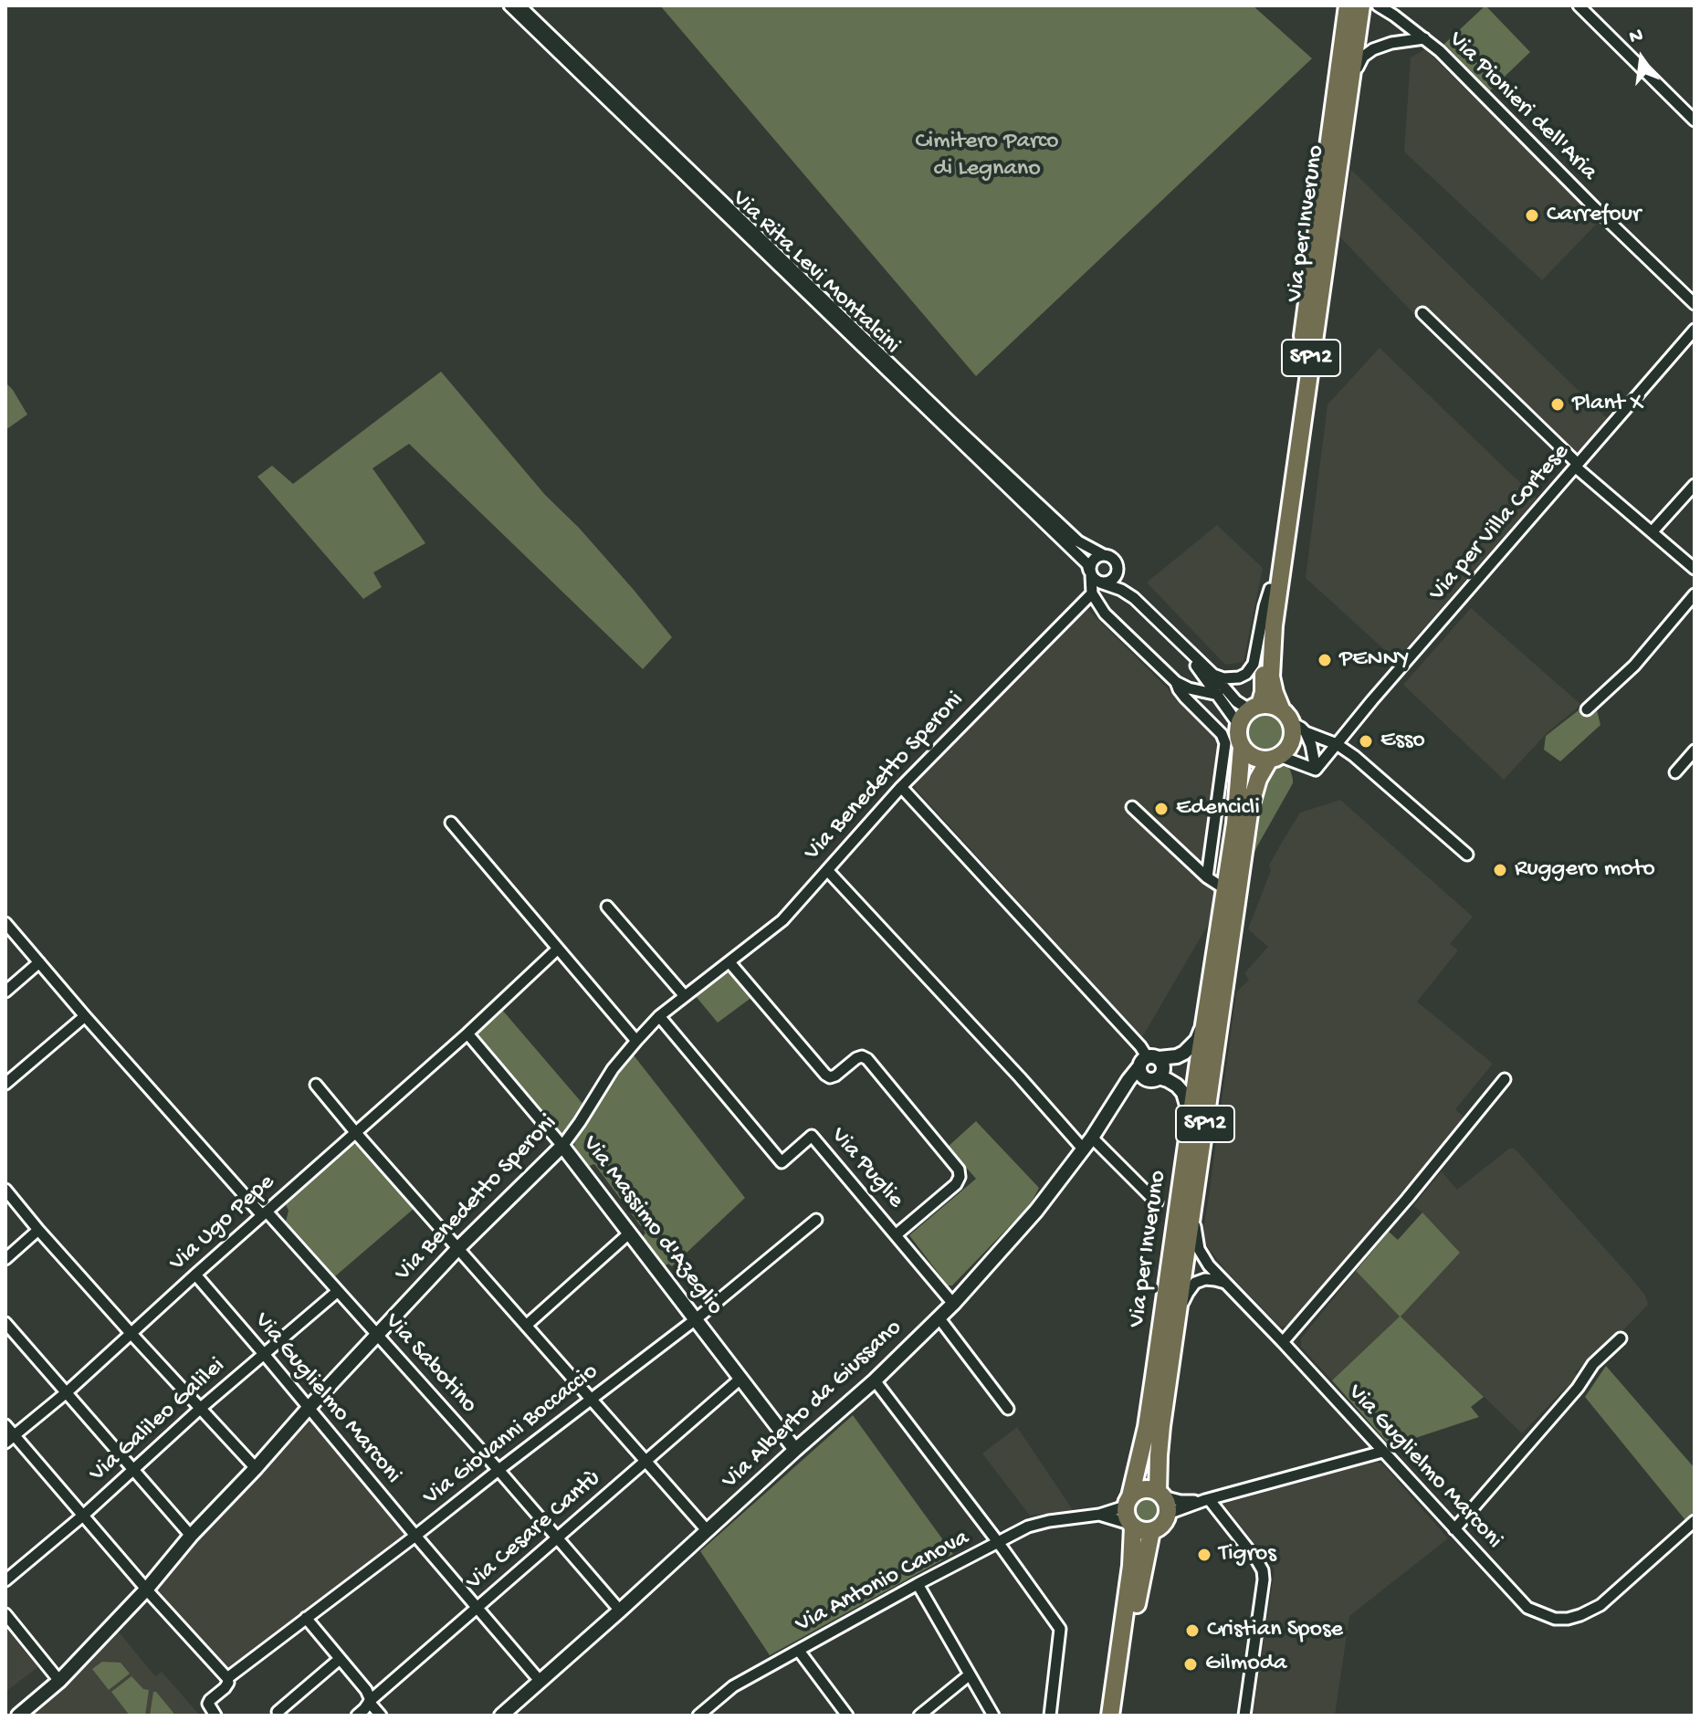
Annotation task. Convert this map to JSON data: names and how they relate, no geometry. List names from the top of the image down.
{
  "streets": {
    "main road": ["Via per Inveruno", "SP12"],
    "street": [
      "Via Pionieri dell'Aria",
      "Via Rita Levi Montalcini",
      "Via per Villa Cortese",
      "Via Benedetto Speroni",
      "Via Puglie",
      "Via Ugo Pepe",
      "Via Massimo d'Azeglio",
      "Via Sabotino",
      "Via Guglielmo Marconi",
      "Via Alberto da Giussano",
      "Via Galileo Galilei",
      "Via Giovanni Boccaccio",
      "Via Cesare Cantù",
      "Via Antonio Canova"
    ]
  },
  "crossings": [
    ["Via per Inveruno", "Via Guglielmo Marconi"],
    ["Via per Inveruno", "Via Antonio Canova"],
    ["Via Benedetto Speroni", "Via Puglie"],
    ["Via Benedetto Speroni", "Via Massimo d'Azeglio"],
    ["Via Benedetto Speroni", "Via Sabotino"],
    ["Via Benedetto Speroni", "Via Guglielmo Marconi"],
    ["Via Puglie", "Via Alberto da Giussano"],
    ["Via Ugo Pepe", "Via Massimo d'Azeglio"],
    ["Via Ugo Pepe", "Via Sabotino"],
    ["Via Ugo Pepe", "Via Guglielmo Marconi"],
    ["Via Massimo d'Azeglio", "Via Alberto da Giussano"],
    ["Via Massimo d'Azeglio", "Via Giovanni Boccaccio"],
    ["Via Massimo d'Azeglio", "Via Cesare Cantù"],
    ["Via Sabotino", "Via Alberto da Giussano"],
    ["Via Sabotino", "Via Galileo Galilei"],
    ["Via Sabotino", "Via Giovanni Boccaccio"],
    ["Via Sabotino", "Via Cesare Cantù"],
    ["Via Guglielmo Marconi", "Via Alberto da Giussano"],
    ["Via Guglielmo Marconi", "Via Galileo Galilei"],
    ["Via Guglielmo Marconi", "Via Giovanni Boccaccio"],
    ["Via Guglielmo Marconi", "Via Cesare Cantù"]
  ],
  "parks": ["Cimitero Parco di Legnano"],
  "places": [
    "Carrefour",
    "Plant X",
    "PENNY",
    "Esso",
    "Edencicli",
    "Ruggero moto",
    "Tigros",
    "Cristian Spose",
    "Gilmoda"
  ],
  "north": "top"
}
